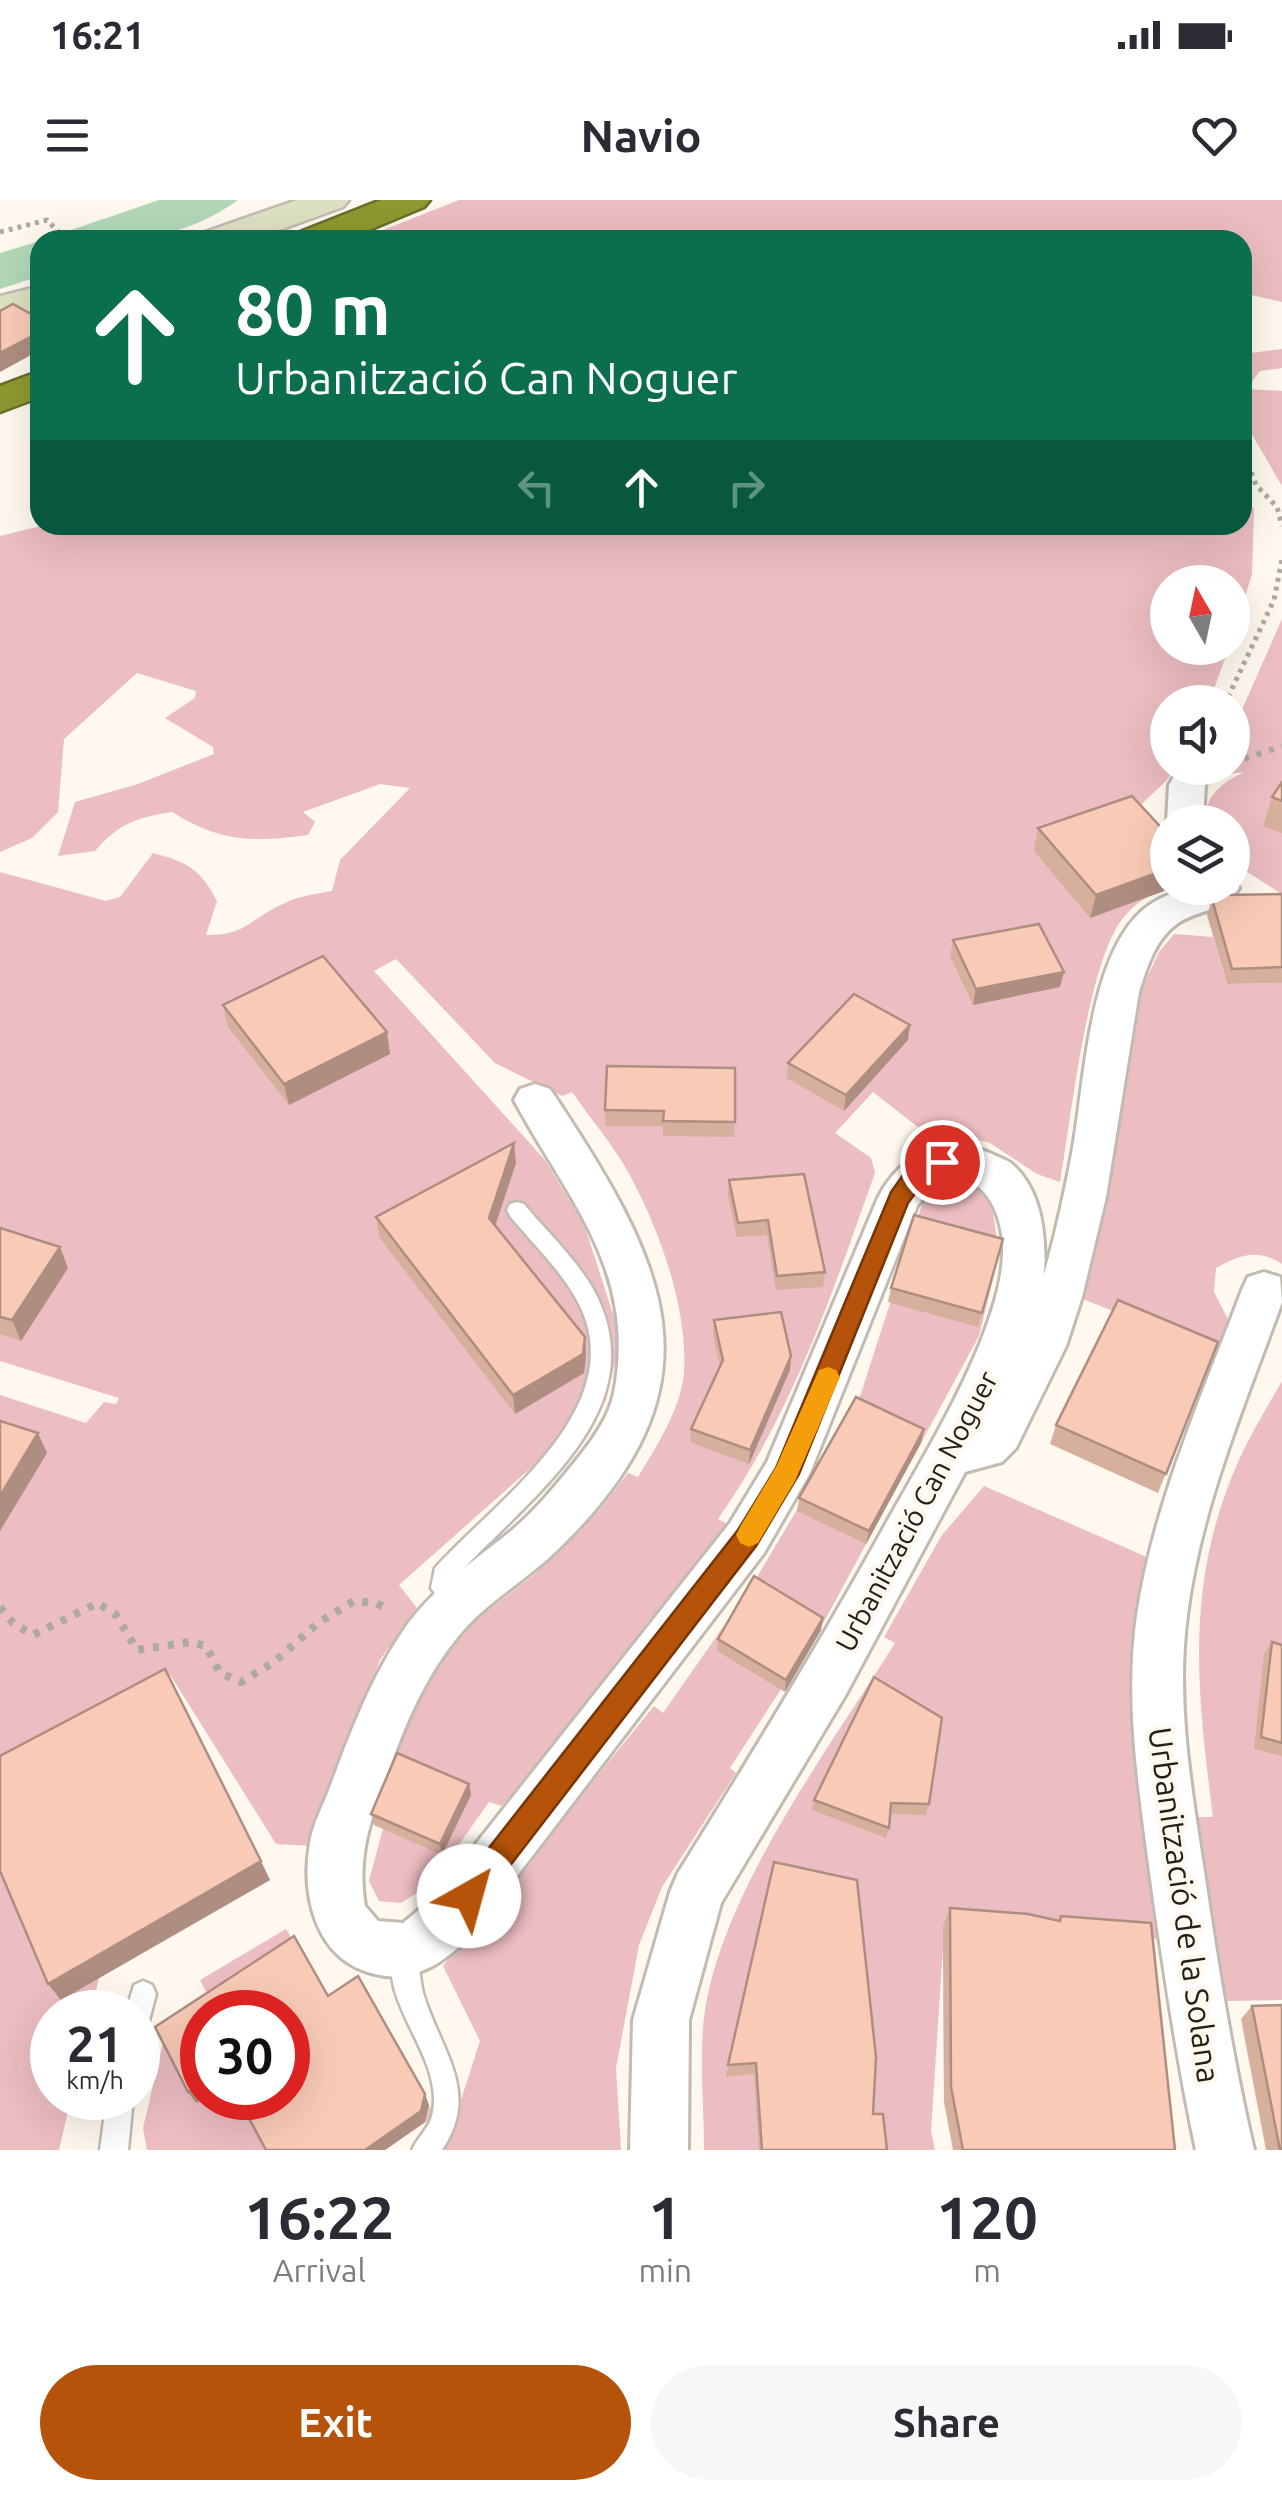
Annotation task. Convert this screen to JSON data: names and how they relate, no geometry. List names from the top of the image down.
{
  "streets": {
    "street": ["Urbanització Can Noguer", "Urbanització de la Solana"]
  },
  "north": "top",
  "page": {
    "status": "16:21",
    "header": "Navio",
    "turn": ["80 m", "Urbanització Can Noguer"],
    "speed": "21 km/h",
    "limit": "30",
    "eta": [
      "16:22",
      "Arrival",
      "1",
      "min",
      "120",
      "m"
    ],
    "buttons": ["Exit", "Share"]
  }
}
